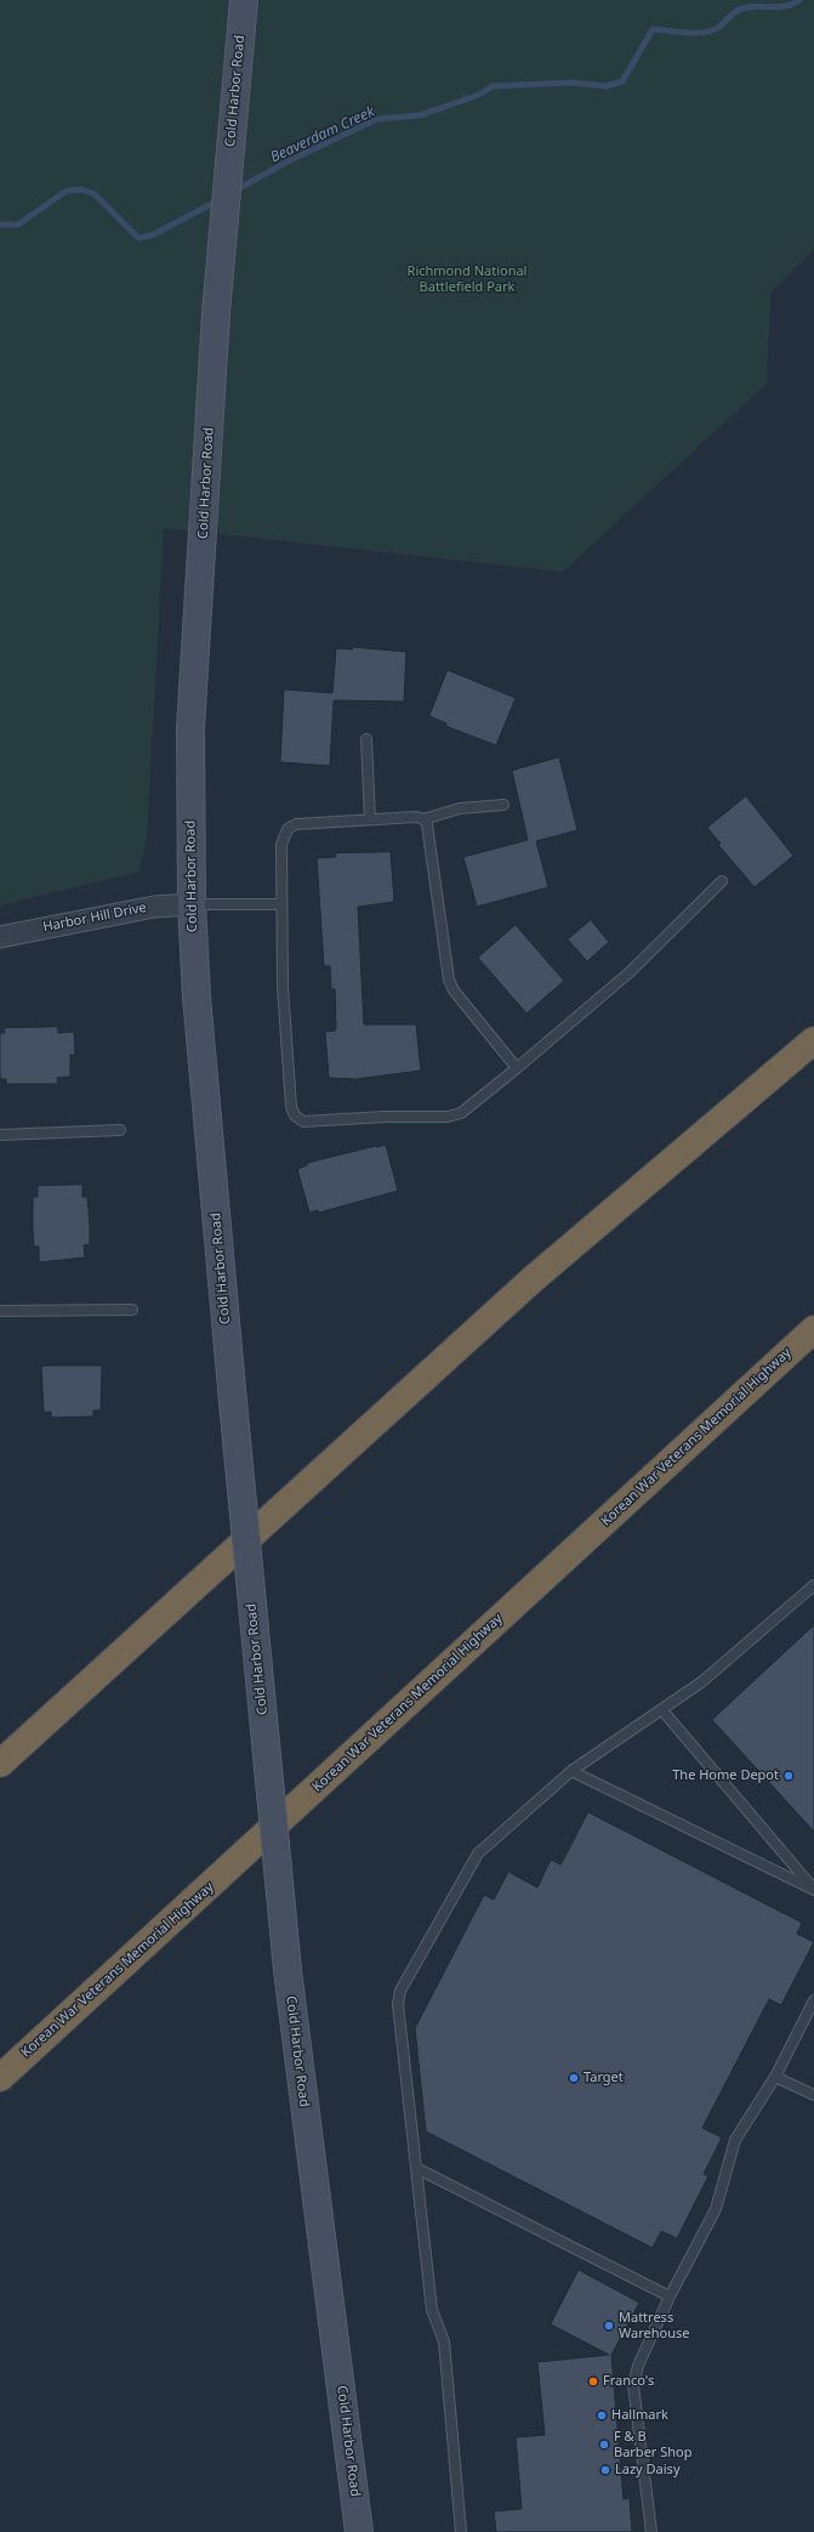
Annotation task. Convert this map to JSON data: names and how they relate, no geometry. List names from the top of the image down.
{
  "streets": {
    "highway": ["Korean War Veterans Memorial Highway"],
    "main road": ["Cold Harbor Road"],
    "street": ["Harbor Hill Drive"]
  },
  "crossings": [
    ["Cold Harbor Road", "Harbor Hill Drive"]
  ],
  "water": ["Beaverdam Creek"],
  "parks": ["Richmond National Battlefield Park"],
  "places": [
    "The Home Depot",
    "Target",
    "Mattress Warehouse",
    "Franco's",
    "Hallmark",
    "F & B Barber Shop",
    "Lazy Daisy"
  ]
}
